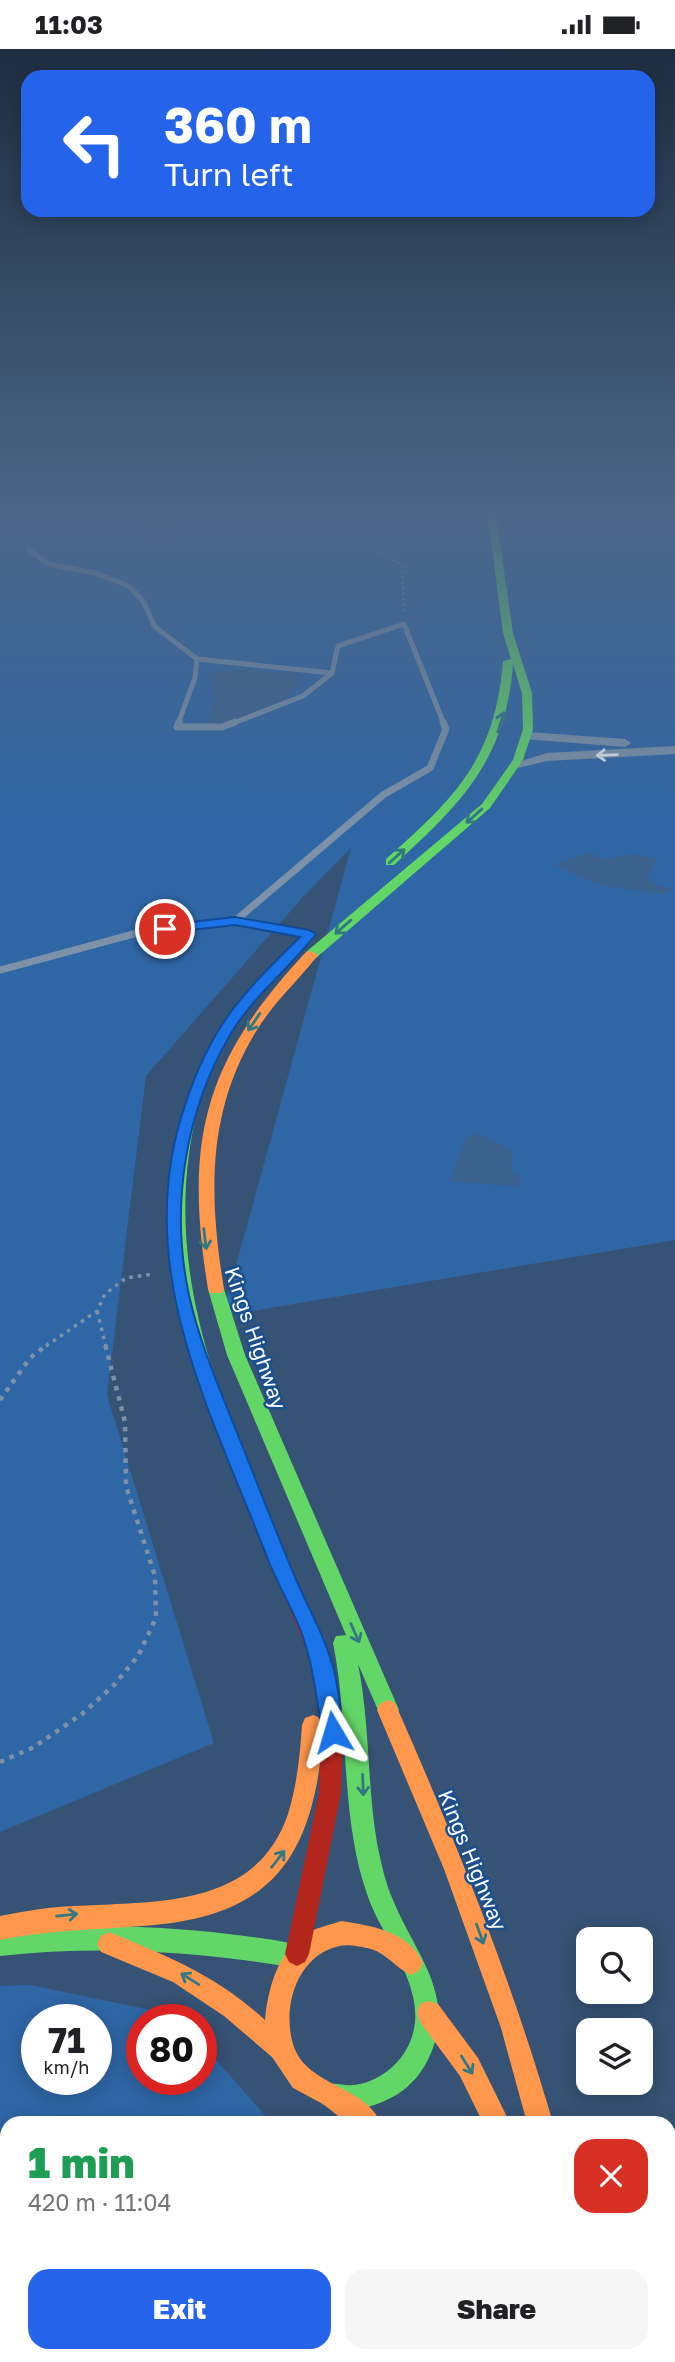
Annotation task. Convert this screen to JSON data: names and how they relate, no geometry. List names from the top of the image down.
{
  "streets": {
    "main road": ["Kings Highway"]
  },
  "page": {
    "status": "11:03",
    "turn": ["360 m", "Turn left"],
    "speed": "71 km/h",
    "limit": "80",
    "heading": ["1 min", "420 m · 11:04"],
    "buttons": ["Exit", "Share"]
  }
}
